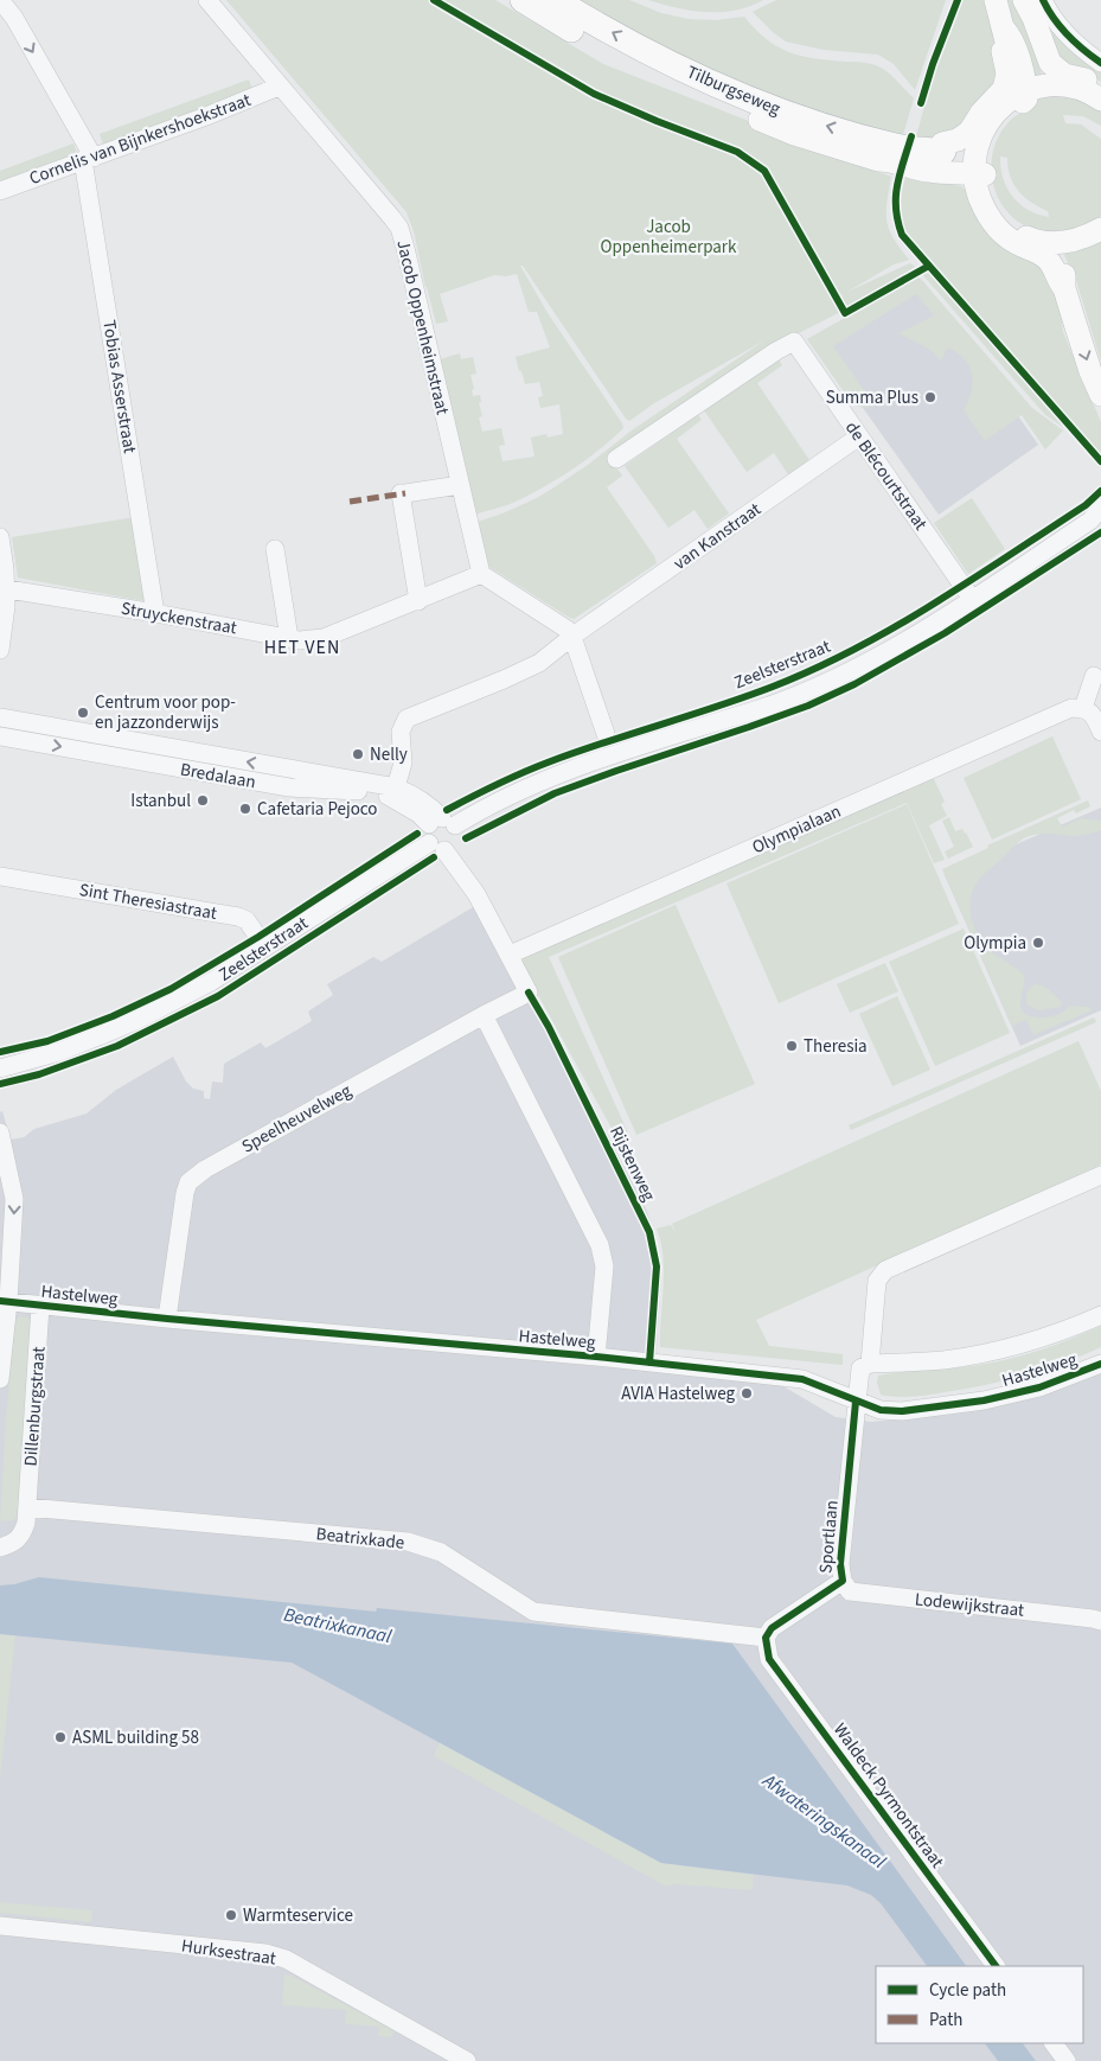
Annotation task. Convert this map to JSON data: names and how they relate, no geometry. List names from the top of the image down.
{
  "streets": {
    "highway": ["Tilburgseweg"],
    "street": [
      "Cornelis van Bijnkershoekstraat",
      "Jacob Oppenheimstraat",
      "Tobias Asserstraat",
      "de Blécourtstraat",
      "van Kanstraat",
      "Struyckenstraat",
      "Zeelsterstraat",
      "Bredalaan",
      "Olympialaan",
      "Sint Theresiastraat",
      "Speelheuvelweg",
      "Hastelweg",
      "Dillenburgstraat",
      "Sportlaan",
      "Beatrixkade",
      "Lodewijkstraat",
      "Waldeck Pyrmontstraat",
      "Hurksestraat"
    ],
    "cycle path": ["Rijstenweg"]
  },
  "crossings": [
    ["Cornelis van Bijnkershoekstraat", "Jacob Oppenheimstraat"],
    ["Cornelis van Bijnkershoekstraat", "Tobias Asserstraat"],
    ["Jacob Oppenheimstraat", "Struyckenstraat"],
    ["Tobias Asserstraat", "Struyckenstraat"],
    ["de Blécourtstraat", "van Kanstraat"],
    ["de Blécourtstraat", "Zeelsterstraat"],
    ["Zeelsterstraat", "Bredalaan"],
    ["Zeelsterstraat", "Sint Theresiastraat"],
    ["Olympialaan", "Speelheuvelweg"],
    ["Speelheuvelweg", "Hastelweg"],
    ["Hastelweg", "Dillenburgstraat"],
    ["Hastelweg", "Sportlaan"],
    ["Dillenburgstraat", "Beatrixkade"],
    ["Sportlaan", "Beatrixkade"],
    ["Sportlaan", "Lodewijkstraat"],
    ["Sportlaan", "Waldeck Pyrmontstraat"],
    ["Beatrixkade", "Waldeck Pyrmontstraat"]
  ],
  "one_way": ["Dillenburgstraat"],
  "districts": ["HET VEN"],
  "water": ["Beatrixkanaal", "Afwateringskanaal"],
  "parks": ["Jacob Oppenheimerpark"],
  "places": [
    "Summa Plus",
    "Centrum voor pop- en jazzonderwijs",
    "Nelly",
    "Istanbul",
    "Cafetaria Pejoco",
    "Olympia",
    "Theresia",
    "AVIA Hastelweg",
    "ASML building 58",
    "Warmteservice"
  ],
  "legend": ["Cycle path", "Path"]
}
